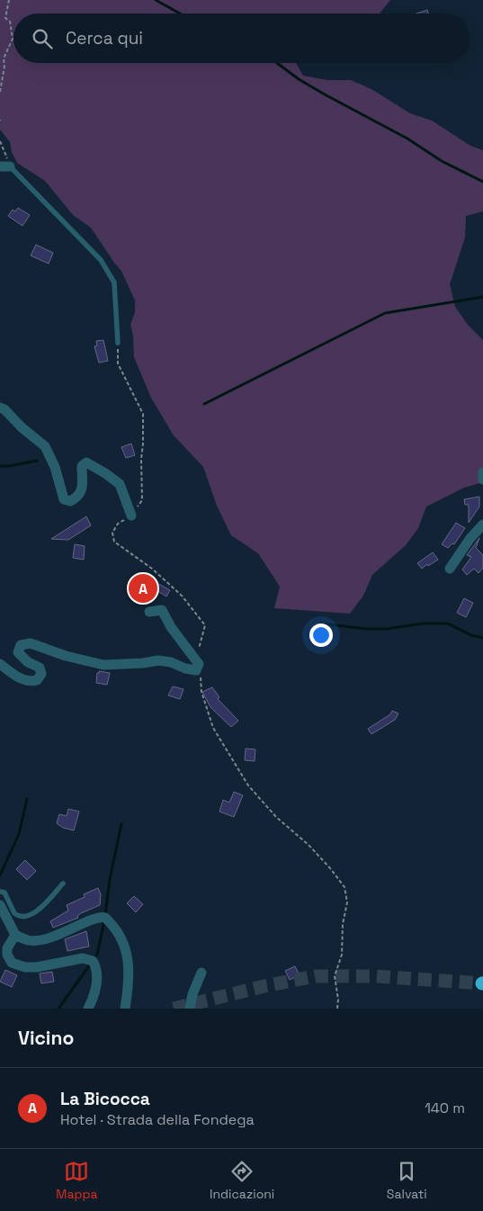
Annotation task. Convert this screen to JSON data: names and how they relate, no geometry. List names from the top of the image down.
{
  "page": {
    "search": "Cerca qui",
    "pins": "A",
    "heading": "Vicino",
    "list": [
      {
        "mark": "A",
        "name": "La Bicocca",
        "note": "Hotel · Strada della Fondega",
        "value": "140 m"
      }
    ],
    "nav": ["Mappa", "Indicazioni", "Salvati"]
  }
}
